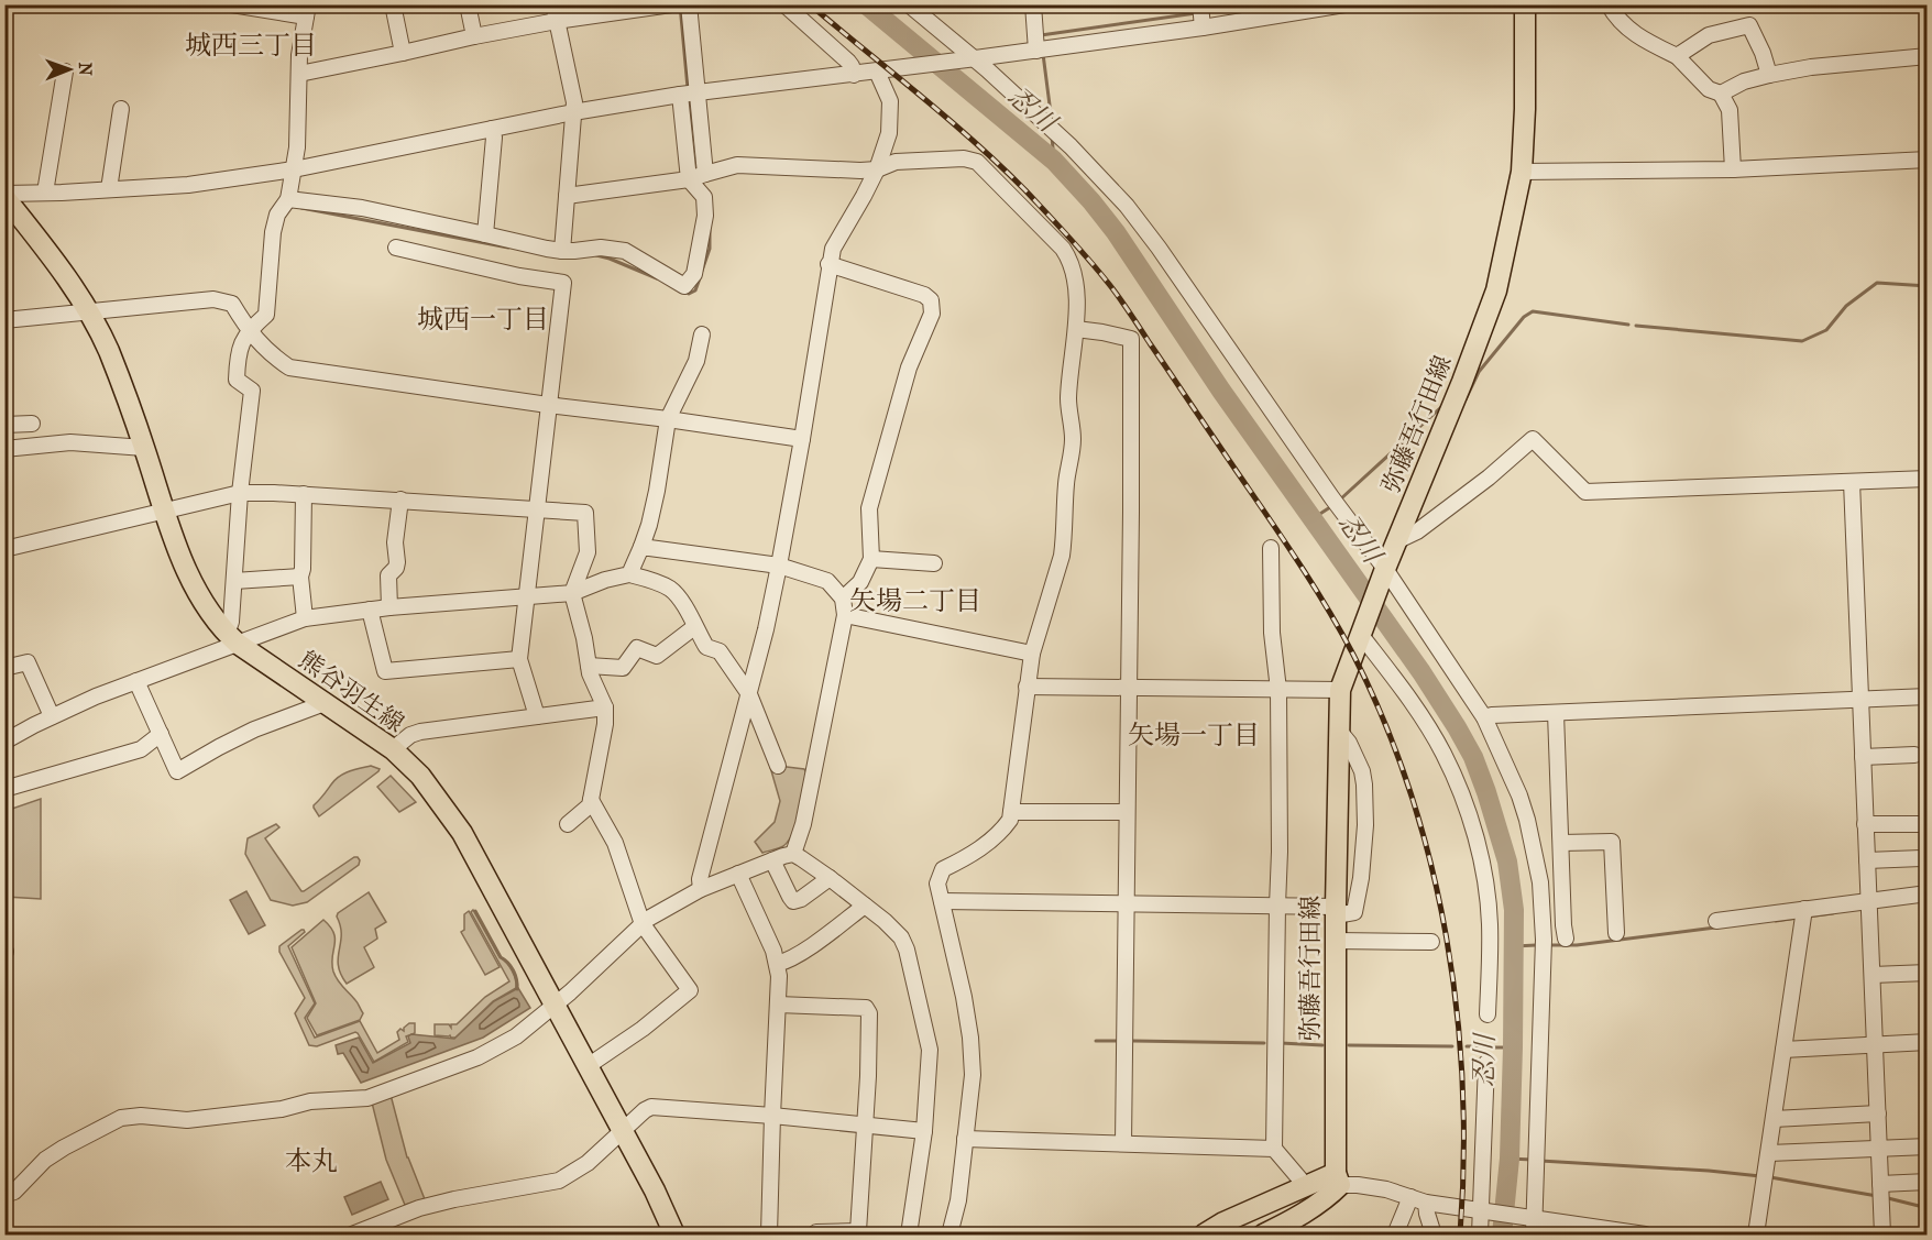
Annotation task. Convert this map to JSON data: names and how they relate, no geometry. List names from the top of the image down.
{
  "streets": {
    "main road": ["弥藤吾行田線", "熊谷羽生線"]
  },
  "districts": [
    "城西三丁目",
    "城西一丁目",
    "矢場二丁目",
    "矢場一丁目",
    "本丸"
  ],
  "water": ["忍川"],
  "north": "right"
}
